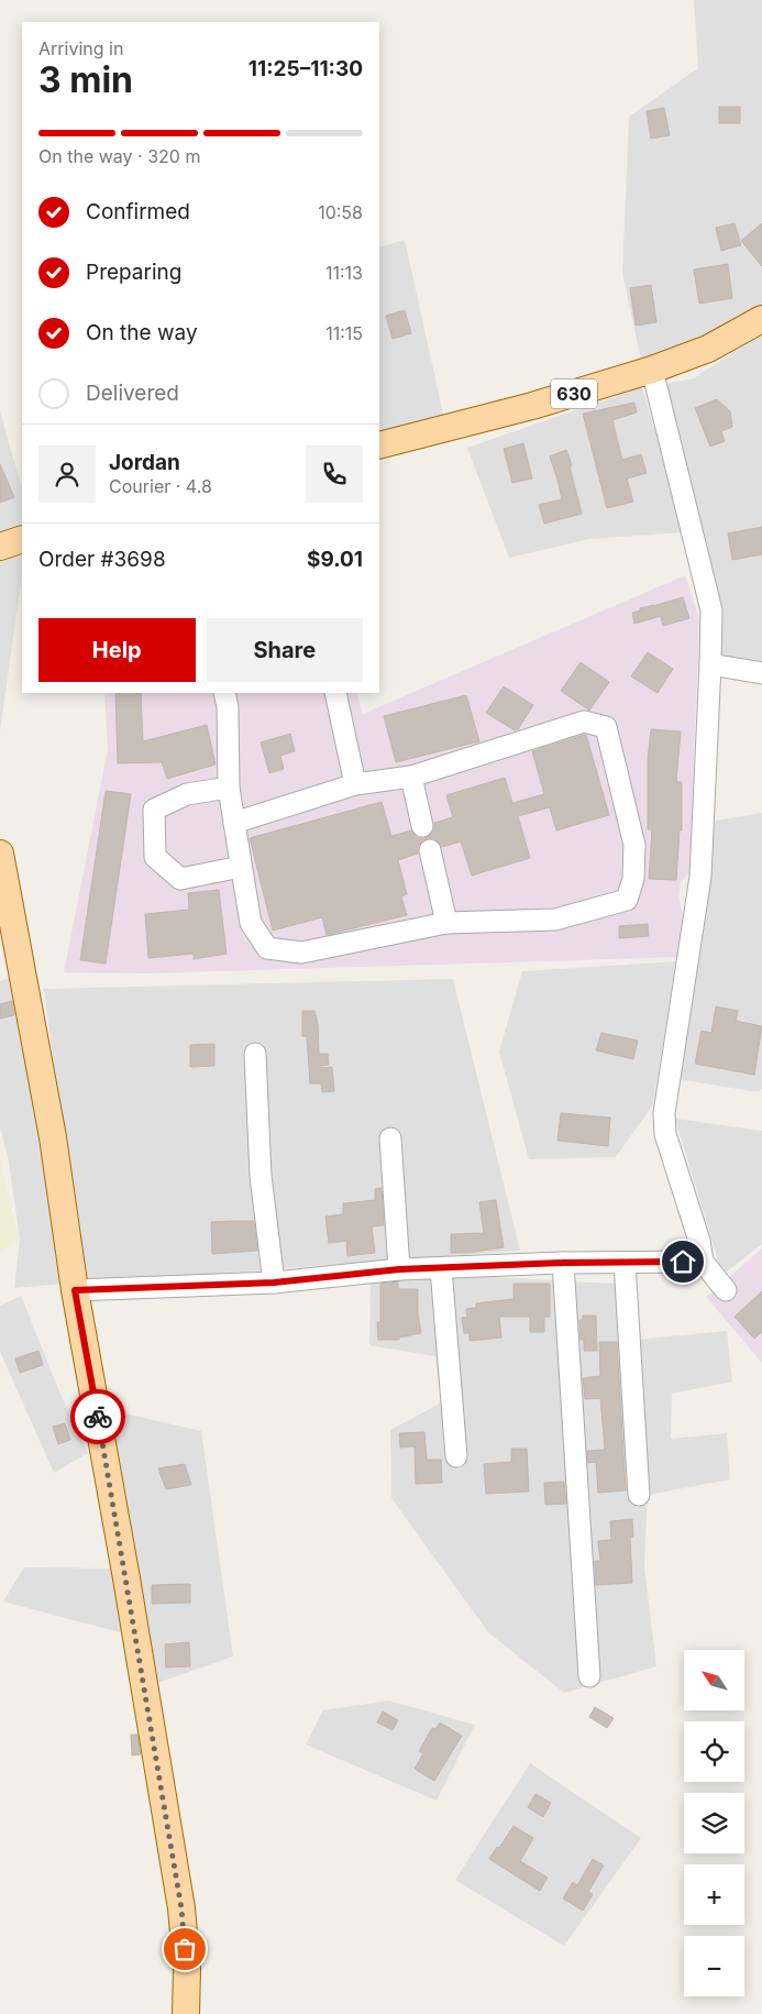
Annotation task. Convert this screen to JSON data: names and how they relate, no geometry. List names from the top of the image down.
{
  "streets": {
    "main road": ["630"]
  },
  "north": "top left",
  "page": {
    "heading": ["3 min", "Arriving in", "11:25–11:30"],
    "panel": [
      "Jordan",
      "Courier · 4.8",
      "Order #3698",
      "$9.01"
    ],
    "bar": "On the way · 320 m",
    "list": [
      ["Confirmed", "10:58"],
      ["Preparing", "11:13"],
      ["On the way", "11:15"],
      "Delivered"
    ],
    "buttons": ["Help", "Share"],
    "map_buttons": ["+", "−"]
  }
}
